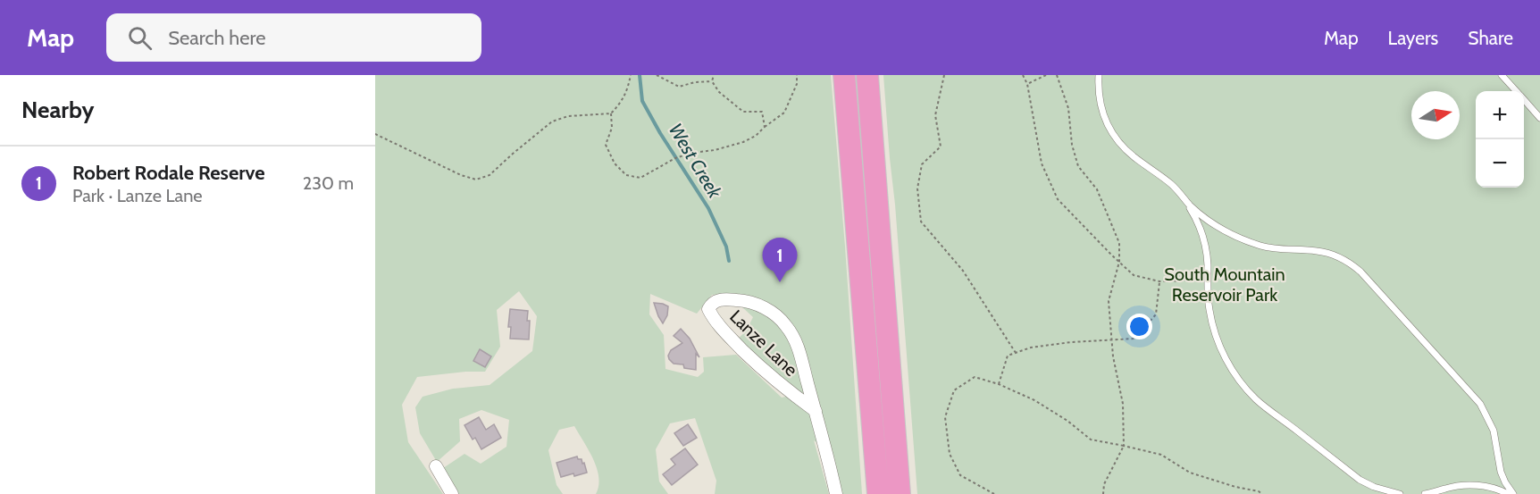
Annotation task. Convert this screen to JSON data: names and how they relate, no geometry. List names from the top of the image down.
{
  "streets": {
    "street": ["Lanze Lane"]
  },
  "water": ["West Creek"],
  "parks": ["South Mountain Reservoir Park"],
  "north": "right",
  "page": {
    "header": "Map",
    "search": "Search here",
    "nav": ["Map", "Layers", "Share"],
    "heading": "Nearby",
    "map_buttons": ["+", "−"],
    "list": [
      {
        "mark": "1",
        "name": "Robert Rodale Reserve",
        "note": "Park · Lanze Lane",
        "value": "230 m"
      }
    ],
    "pins": "1"
  }
}
